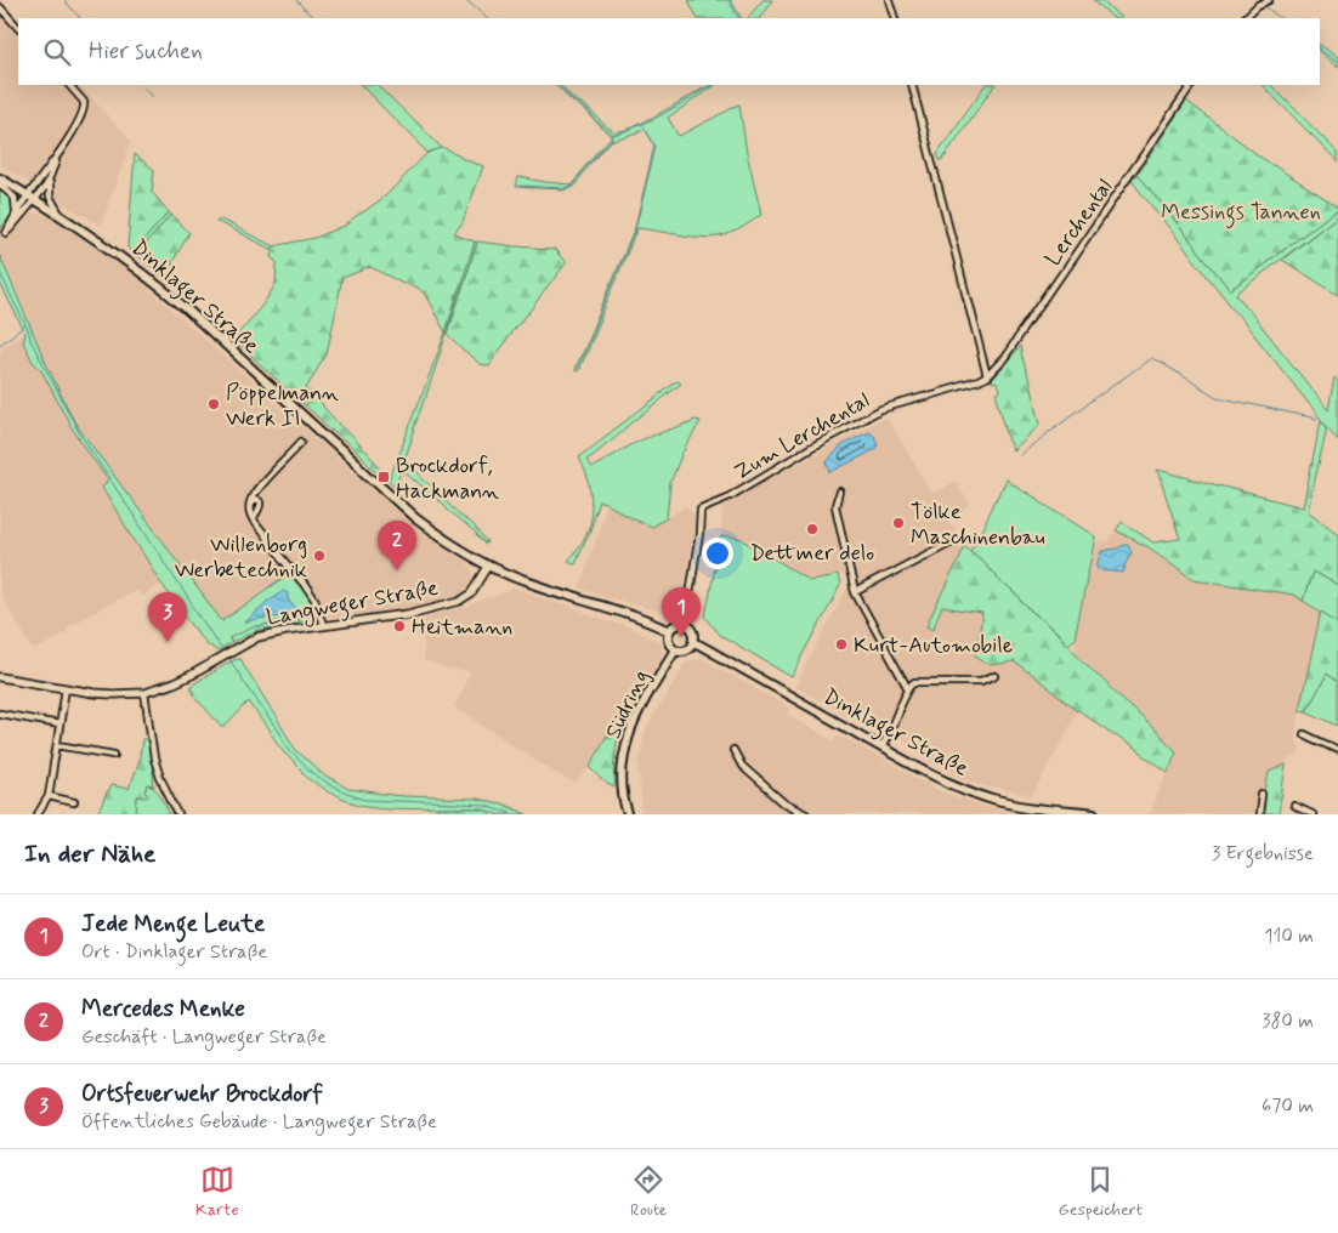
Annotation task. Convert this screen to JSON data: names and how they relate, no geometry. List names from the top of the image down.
{
  "streets": {
    "main road": ["Dinklager Straße", "Südring"],
    "street": ["Lerchental", "Zum Lerchental", "Langweger Straße"]
  },
  "crossings": [
    ["Lerchental", "Zum Lerchental"],
    ["Dinklager Straße", "Zum Lerchental"],
    ["Dinklager Straße", "Langweger Straße"],
    ["Dinklager Straße", "Südring"],
    ["Zum Lerchental", "Südring"]
  ],
  "parks": ["Messings Tannen"],
  "places": {
    "other": [
      "Pöppelmann Werk II",
      "Tölke Maschinenbau",
      "Dettmer delo",
      "Willenborg Werbetechnik",
      "Heitmann",
      "Kurt-Automobile"
    ],
    "transit": ["Brockdorf, Hackmann"]
  },
  "page": {
    "search": "Hier suchen",
    "pins": ["2", "1", "3"],
    "heading": ["In der Nähe", "3 Ergebnisse"],
    "list": [
      {
        "mark": "1",
        "name": "Jede Menge Leute",
        "note": "Ort · Dinklager Straße",
        "value": "110 m"
      },
      {
        "mark": "2",
        "name": "Mercedes Menke",
        "note": "Geschäft · Langweger Straße",
        "value": "380 m"
      },
      {
        "mark": "3",
        "name": "Ortsfeuerwehr Brockdorf",
        "note": "Öffentliches Gebäude · Langweger Straße",
        "value": "670 m"
      }
    ],
    "nav": ["Karte", "Route", "Gespeichert"]
  }
}
